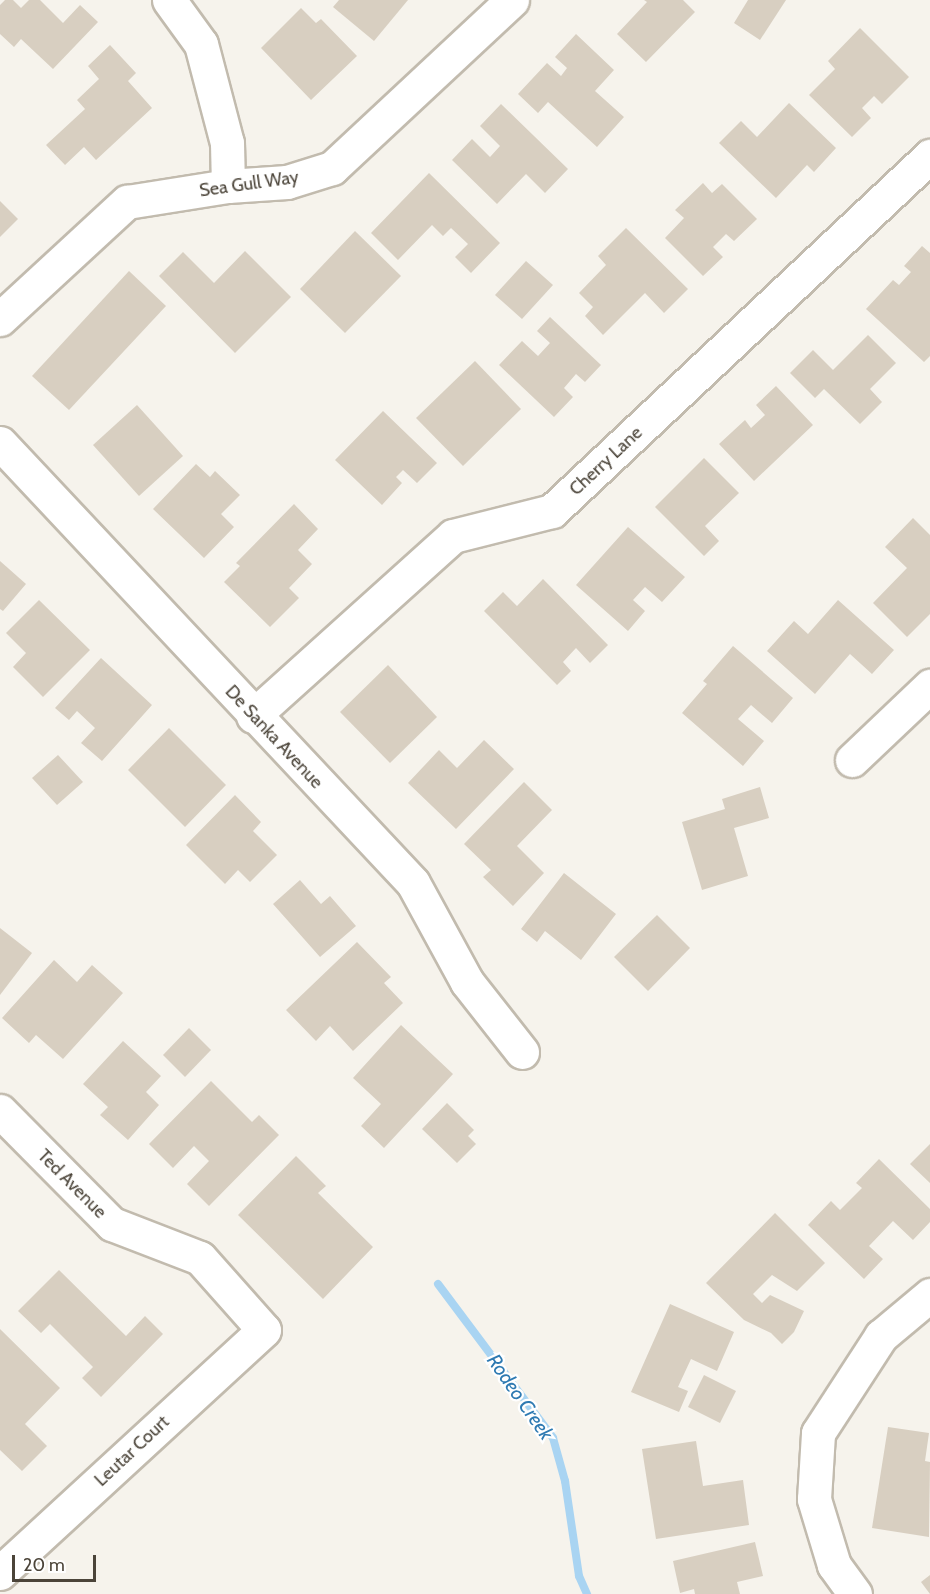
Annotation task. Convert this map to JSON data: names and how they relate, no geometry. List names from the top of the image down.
{
  "streets": {
    "street": [
      "Sea Gull Way",
      "Cherry Lane",
      "De Sanka Avenue",
      "Ted Avenue",
      "Leutar Court"
    ]
  },
  "crossings": [
    ["Cherry Lane", "De Sanka Avenue"],
    ["Ted Avenue", "Leutar Court"]
  ],
  "water": ["Rodeo Creek"],
  "scale_bar": "20 m"
}
